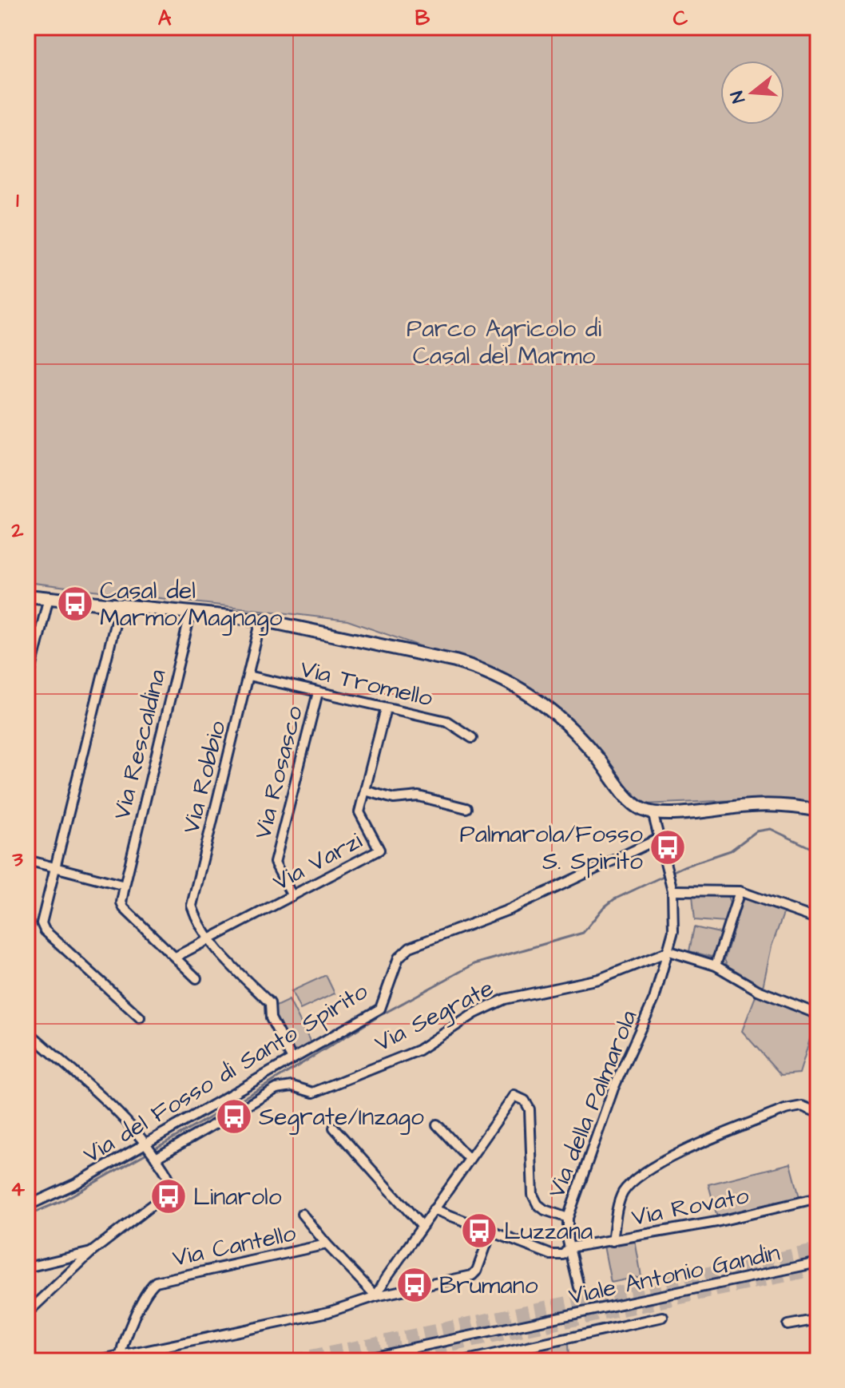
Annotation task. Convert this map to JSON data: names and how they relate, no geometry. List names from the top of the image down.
{
  "streets": {
    "street": [
      "Via Tromello",
      "Via Rescaldina",
      "Via Rosasco",
      "Via Robbio",
      "Via Varzi",
      "Via Segrate",
      "Via del Fosso di Santo Spirito",
      "Via della Palmarola",
      "Via Rovato",
      "Via Cantello",
      "Viale Antonio Gandin"
    ]
  },
  "crossings": [
    ["Via Tromello", "Via Rosasco"],
    ["Via Tromello", "Via Robbio"],
    ["Via Tromello", "Via Varzi"],
    ["Via Rosasco", "Via Varzi"],
    ["Via Robbio", "Via Varzi"],
    ["Via Robbio", "Via del Fosso di Santo Spirito"],
    ["Via Segrate", "Via della Palmarola"],
    ["Via del Fosso di Santo Spirito", "Via della Palmarola"],
    ["Via della Palmarola", "Via Rovato"]
  ],
  "parks": ["Parco Agricolo di Casal del Marmo"],
  "places": {
    "bus stop": [
      "Casal del Marmo/Magnago",
      "Palmarola/Fosso S. Spirito",
      "Segrate/Inzago",
      "Linarolo",
      "Luzzana",
      "Brumano"
    ]
  },
  "north": "left",
  "grid": {
    "columns": ["A", "B", "C"],
    "rows": [
      "1",
      "2",
      "3",
      "4"
    ]
  }
}
